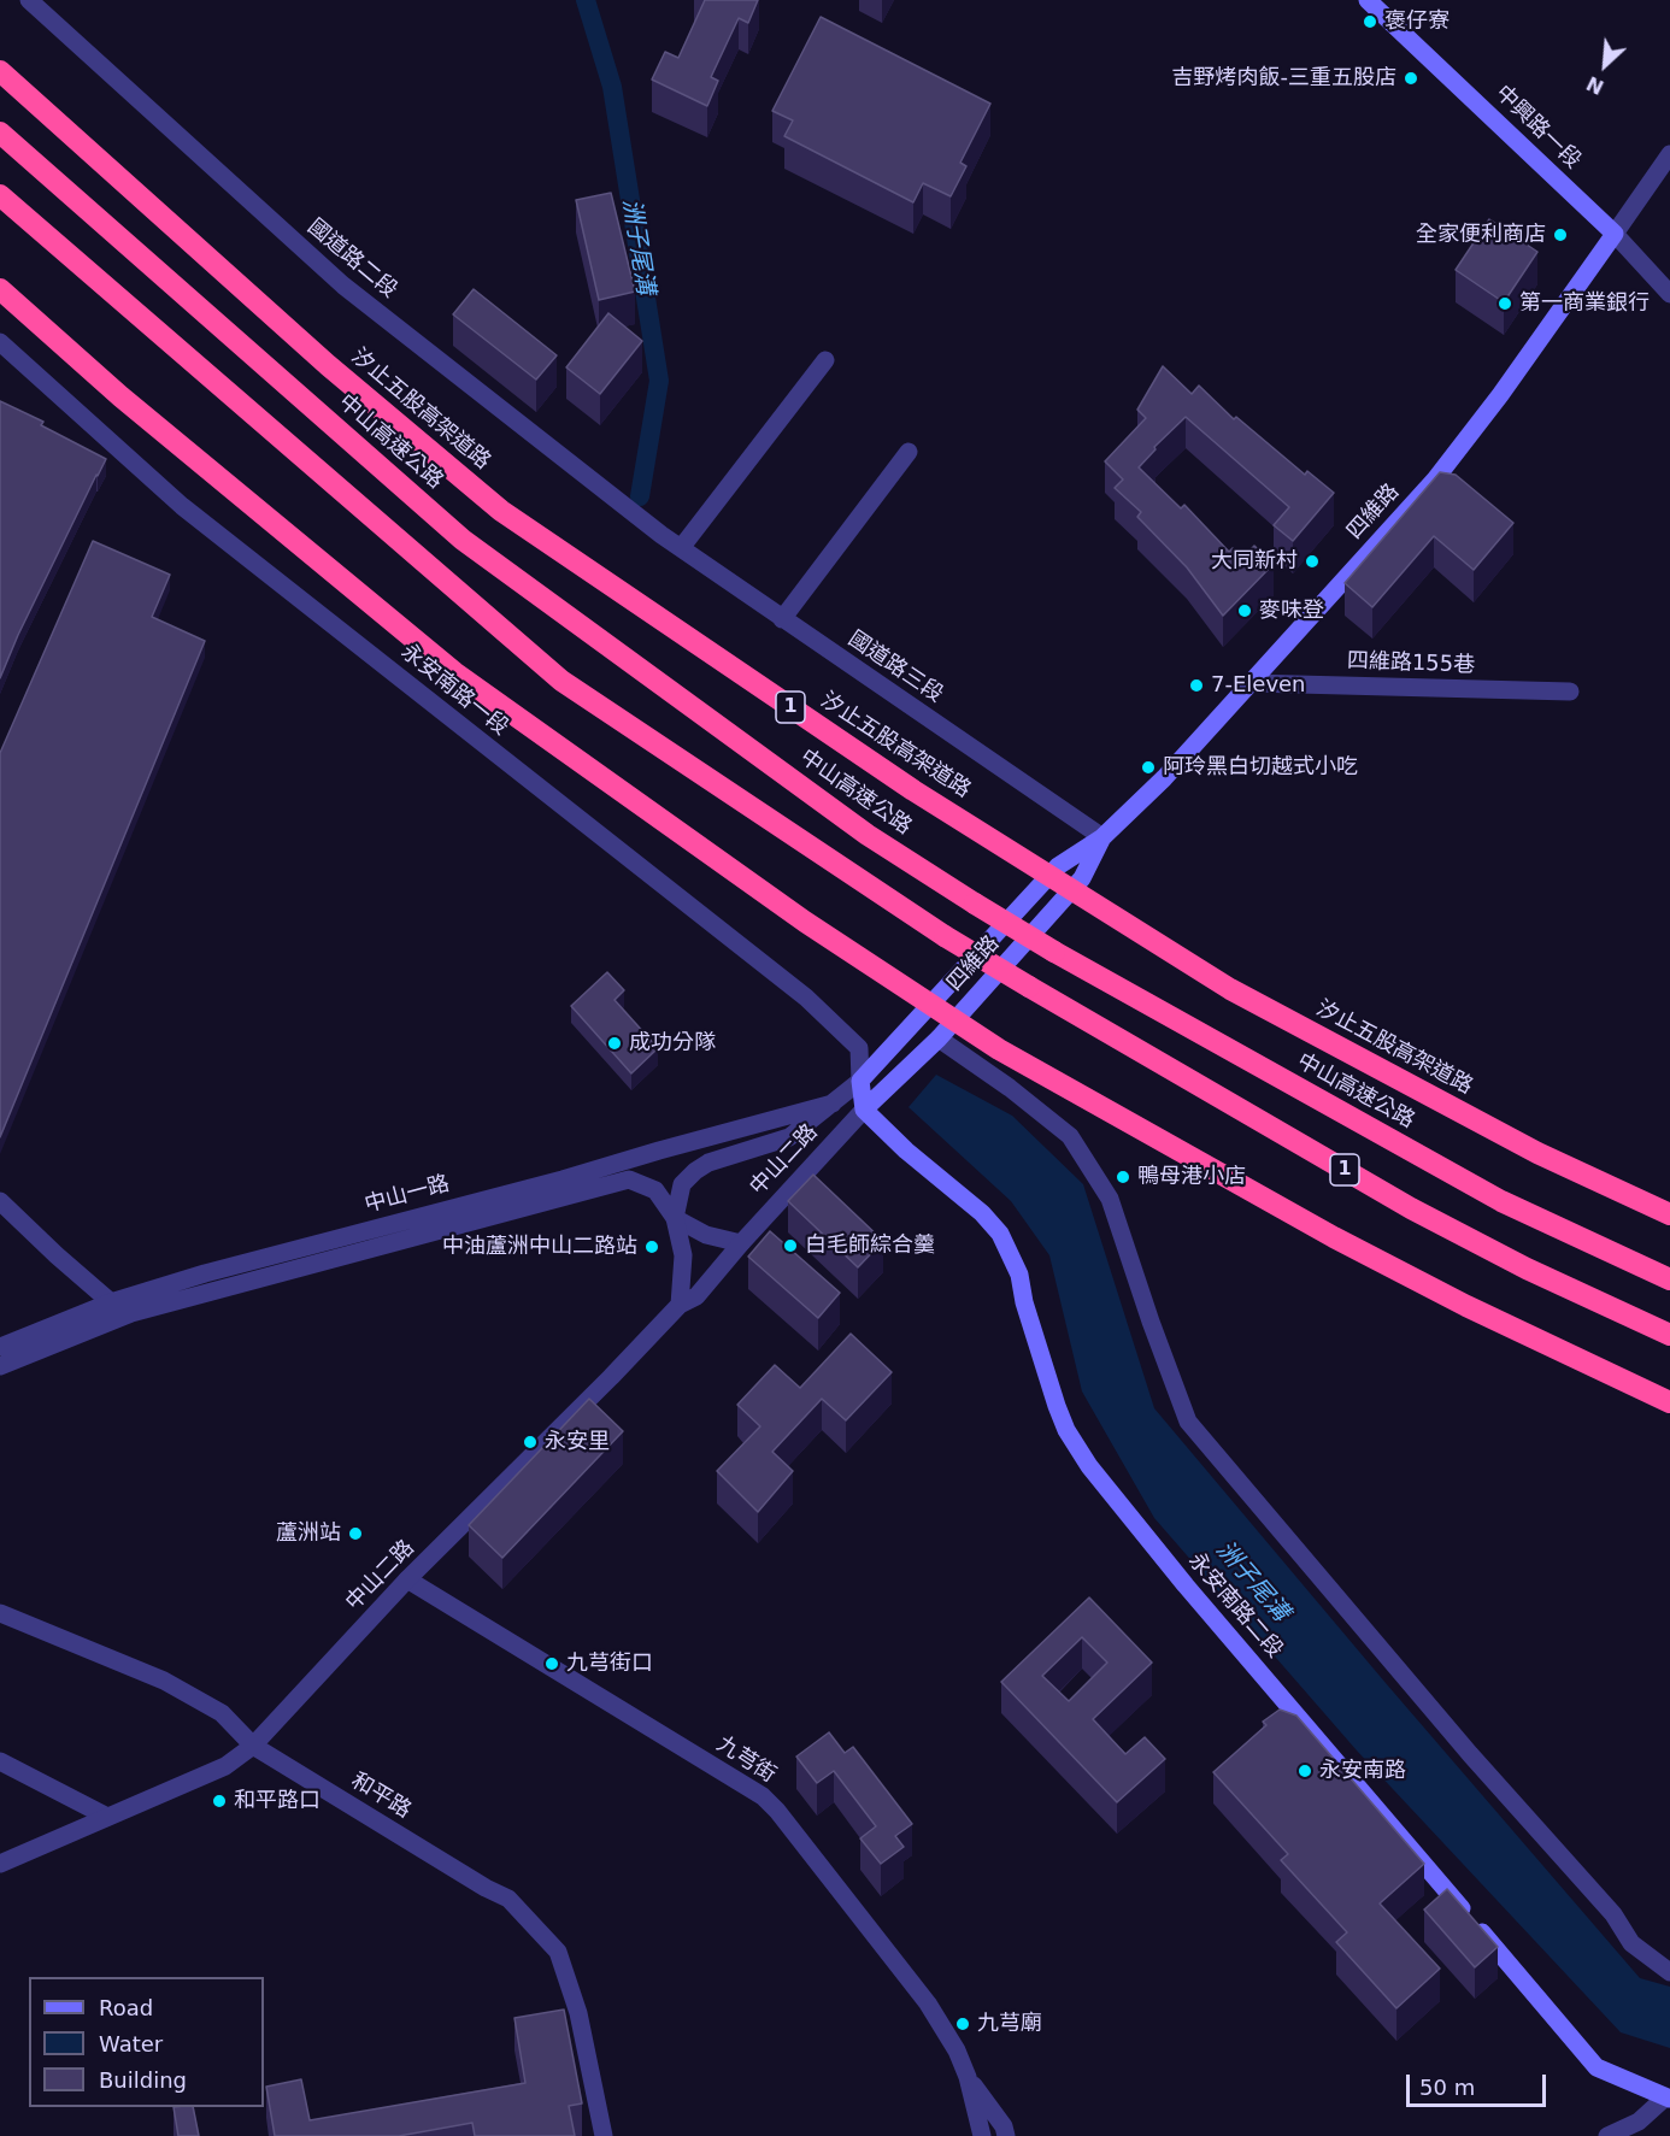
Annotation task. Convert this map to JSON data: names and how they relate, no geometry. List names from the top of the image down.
{
  "streets": {
    "highway": ["汐止五股高架道路", "中山高速公路", "1"],
    "main road": ["中興路一段", "四維路", "永安南路二段"],
    "street": [
      "國道路二段",
      "四維路155巷",
      "國道路三段",
      "永安南路一段",
      "中山二路",
      "中山一路",
      "九芎街",
      "和平路"
    ]
  },
  "crossings": [
    ["中興路一段", "四維路"],
    ["國道路二段", "國道路三段"],
    ["四維路", "四維路155巷"],
    ["四維路", "國道路三段"],
    ["四維路", "永安南路一段"],
    ["四維路", "中山二路"],
    ["四維路", "中山一路"],
    ["四維路", "永安南路二段"],
    ["永安南路一段", "中山一路"],
    ["中山二路", "中山一路"],
    ["中山二路", "永安南路二段"],
    ["中山二路", "九芎街"],
    ["中山二路", "和平路"]
  ],
  "water": ["洲子尾溝"],
  "places": [
    "褒仔寮",
    "吉野烤肉飯-三重五股店",
    "全家便利商店",
    "第一商業銀行",
    "大同新村",
    "麥味登",
    "7-Eleven",
    "阿玲黑白切越式小吃",
    "成功分隊",
    "鴨母港小店",
    "白毛師綜合羹",
    "中油蘆洲中山二路站",
    "永安里",
    "蘆洲站",
    "九芎街口",
    "永安南路",
    "和平路口",
    "九芎廟"
  ],
  "legend": ["Road", "Water", "Building"],
  "scale_bar": "50 m",
  "north": "bottom left"
}
